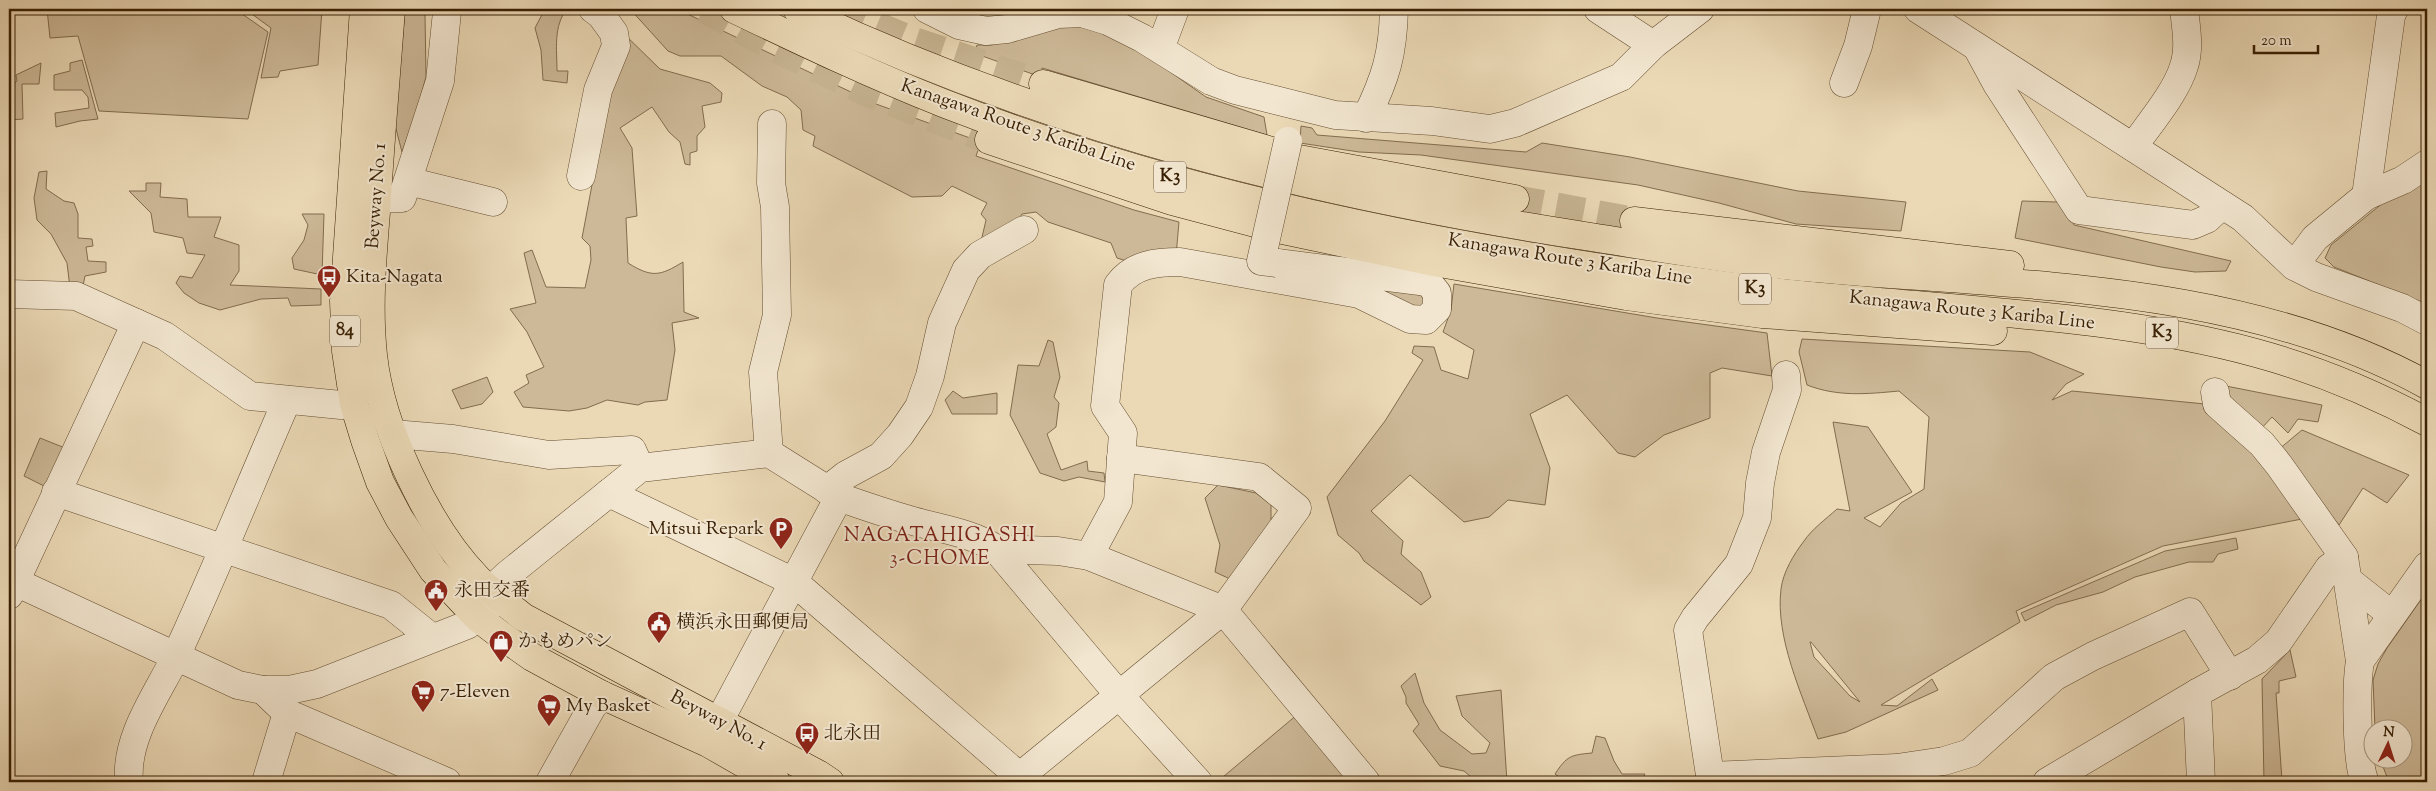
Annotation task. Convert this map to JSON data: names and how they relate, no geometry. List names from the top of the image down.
{
  "streets": {
    "main road": [
      "Kanagawa Route 3 Kariba Line",
      "K3",
      "Beyway No. 1",
      "84"
    ]
  },
  "districts": ["NAGATAHIGASHI 3-CHOME"],
  "places": {
    "bus stop": ["Kita-Nagata", "北永田"],
    "parking": ["Mitsui Repark"],
    "public building": ["永田交番", "横浜永田郵便局"],
    "shop": ["かもめパン"],
    "supermarket": ["7-Eleven", "My Basket"]
  },
  "scale_bar": "20 m",
  "north": "top"
}
